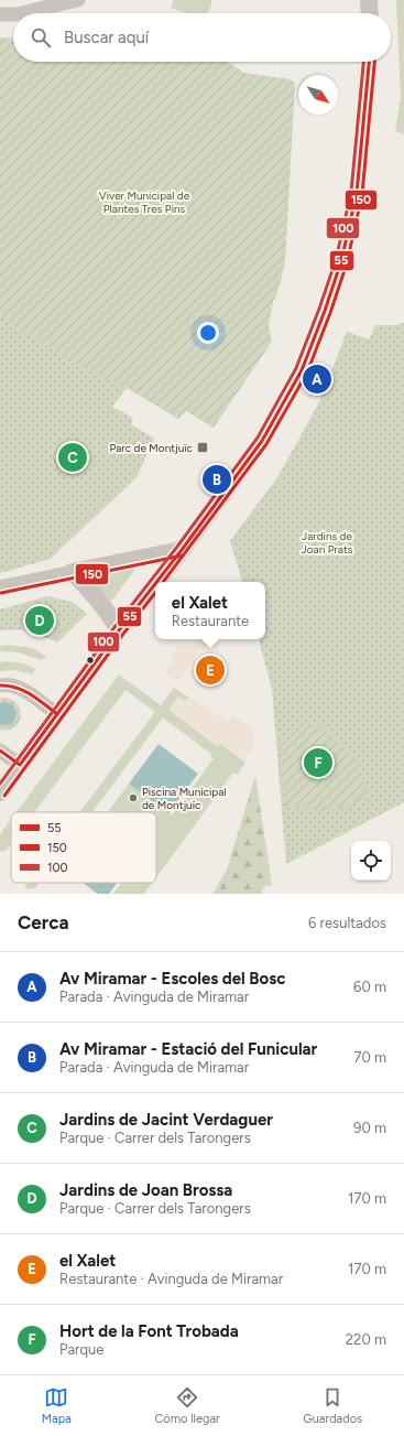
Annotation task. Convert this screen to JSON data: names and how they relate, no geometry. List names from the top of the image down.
{
  "parks": ["Viver Municipal de Plantes Tres Pins", "Jardins de Joan Prats"],
  "places": {
    "transit": ["Parc de Montjuïc"],
    "other": ["Piscina Municipal de Montjuïc"]
  },
  "lines": ["transit line 55", "transit line 150", "transit line 100"],
  "legend": ["55", "150", "100"],
  "north": "bottom right",
  "page": {
    "search": "Buscar aquí",
    "pins": [
      "A",
      "C",
      "B",
      "D",
      "E",
      "F"
    ],
    "popup": ["el Xalet", "Restaurante"],
    "heading": ["Cerca", "6 resultados"],
    "list": [
      {
        "mark": "A",
        "name": "Av Miramar - Escoles del Bosc",
        "note": "Parada · Avinguda de Miramar",
        "value": "60 m"
      },
      {
        "mark": "B",
        "name": "Av Miramar - Estació del Funicular",
        "note": "Parada · Avinguda de Miramar",
        "value": "70 m"
      },
      {
        "mark": "C",
        "name": "Jardins de Jacint Verdaguer",
        "note": "Parque · Carrer dels Tarongers",
        "value": "90 m"
      },
      {
        "mark": "D",
        "name": "Jardins de Joan Brossa",
        "note": "Parque · Carrer dels Tarongers",
        "value": "170 m"
      },
      {
        "mark": "E",
        "name": "el Xalet",
        "note": "Restaurante · Avinguda de Miramar",
        "value": "170 m"
      },
      {
        "mark": "F",
        "name": "Hort de la Font Trobada",
        "note": "Parque",
        "value": "220 m"
      }
    ],
    "nav": ["Mapa", "Cómo llegar", "Guardados"]
  }
}
